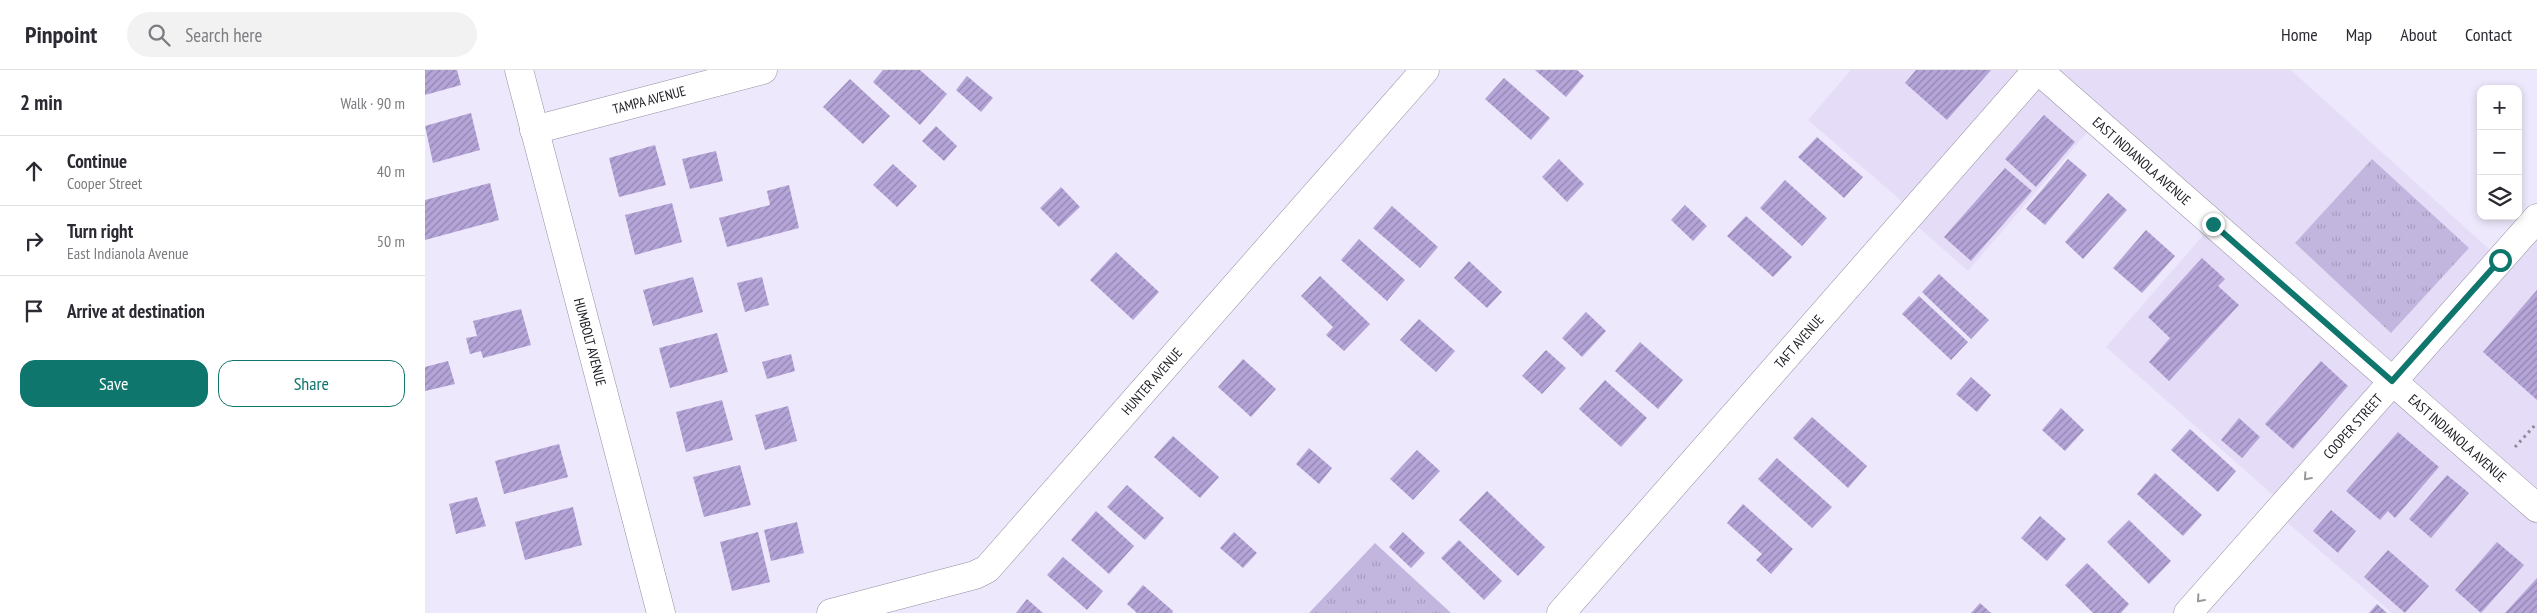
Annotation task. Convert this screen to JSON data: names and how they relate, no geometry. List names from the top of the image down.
{
  "streets": {
    "street": [
      "TAMPA AVENUE",
      "EAST INDIANOLA AVENUE",
      "HUMBOLT AVENUE",
      "TAFT AVENUE",
      "HUNTER AVENUE",
      "COOPER STREET"
    ]
  },
  "crossings": [
    ["TAMPA AVENUE", "HUMBOLT AVENUE"],
    ["EAST INDIANOLA AVENUE", "TAFT AVENUE"],
    ["EAST INDIANOLA AVENUE", "COOPER STREET"]
  ],
  "one_way": ["COOPER STREET"],
  "page": {
    "header": "Pinpoint",
    "search": "Search here",
    "nav": [
      "Home",
      "Map",
      "About",
      "Contact"
    ],
    "heading": ["2 min", "Walk · 90 m"],
    "map_buttons": ["+", "−"],
    "list": [
      ["Continue", "Cooper Street", "40 m"],
      ["Turn right", "East Indianola Avenue", "50 m"],
      "Arrive at destination"
    ],
    "buttons": ["Save", "Share"]
  }
}
